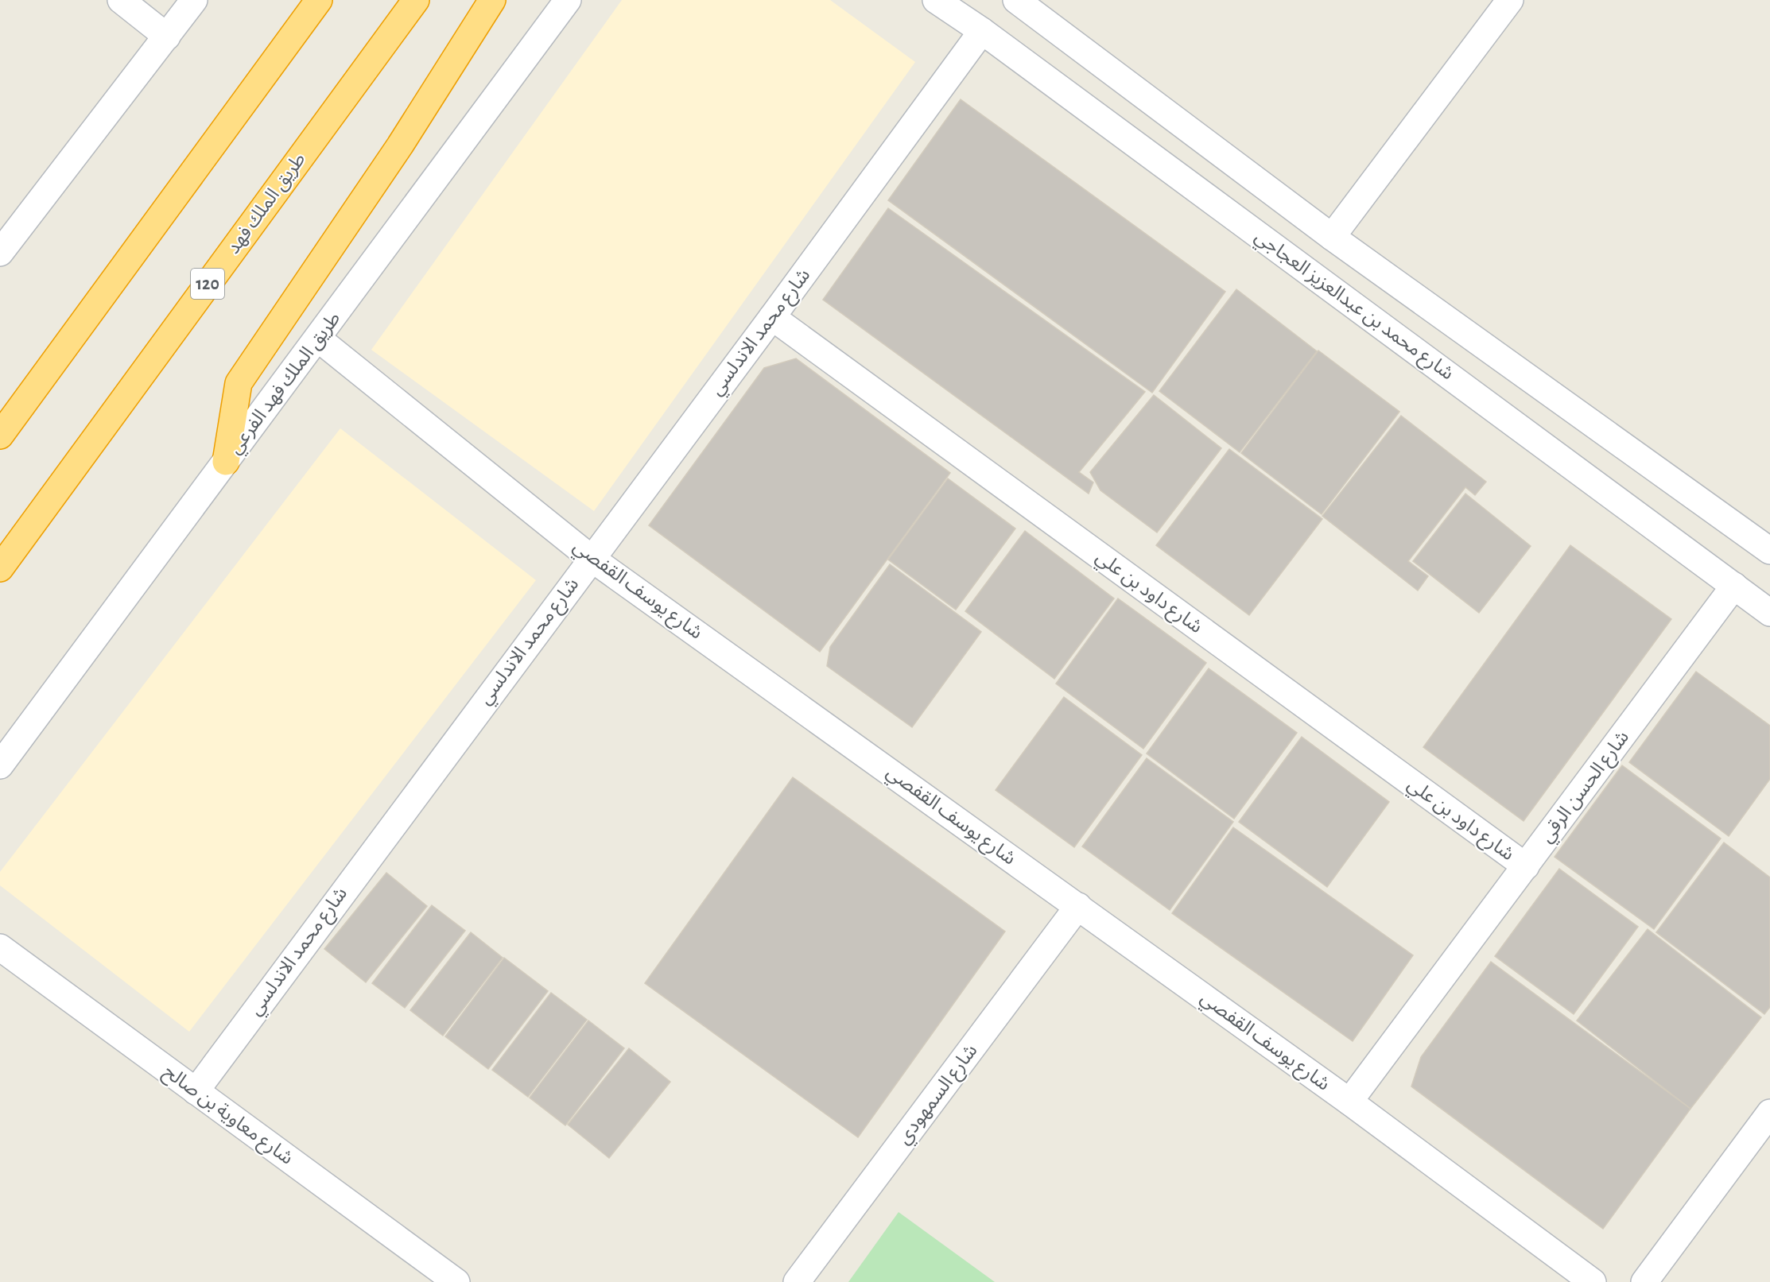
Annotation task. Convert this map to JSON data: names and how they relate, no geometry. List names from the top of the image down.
{
  "streets": {
    "highway": ["طريق الملك فهد", "120"],
    "street": [
      "شارع محمد بن عبدالعزيز العجاجي",
      "شارع محمد الاندلسي",
      "طريق الملك فهد الفرعي",
      "شارع يوسف القفصي",
      "شارع داود بن علي",
      "شارع الحسن الرقي",
      "شارع السمهودي",
      "شارع معاوية بن صالح"
    ]
  },
  "crossings": [
    ["شارع محمد بن عبدالعزيز العجاجي", "شارع محمد الاندلسي"],
    ["شارع محمد بن عبدالعزيز العجاجي", "شارع الحسن الرقي"],
    ["شارع محمد الاندلسي", "شارع يوسف القفصي"],
    ["شارع محمد الاندلسي", "شارع داود بن علي"],
    ["شارع محمد الاندلسي", "شارع معاوية بن صالح"],
    ["طريق الملك فهد الفرعي", "شارع يوسف القفصي"],
    ["شارع يوسف القفصي", "شارع الحسن الرقي"],
    ["شارع يوسف القفصي", "شارع السمهودي"],
    ["شارع داود بن علي", "شارع الحسن الرقي"]
  ]
}
